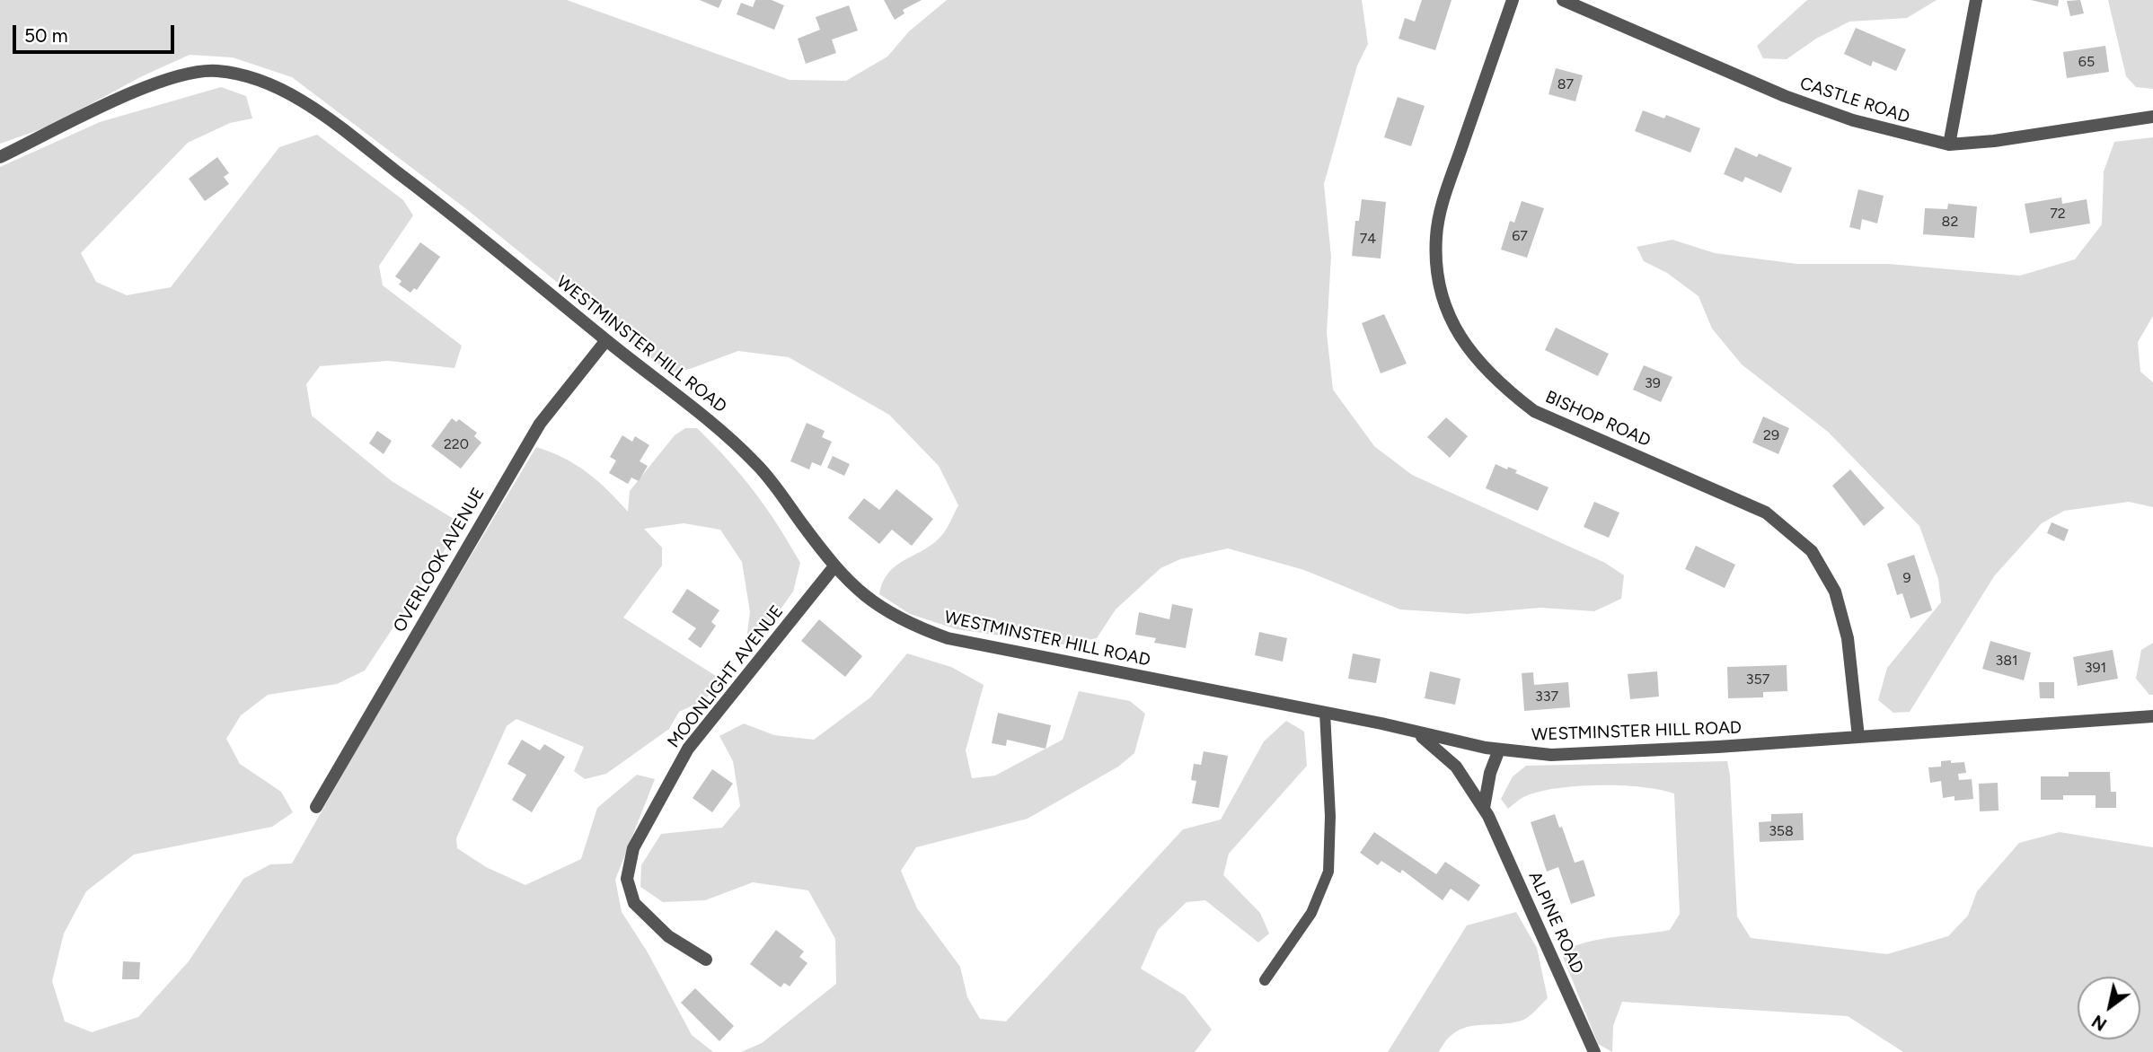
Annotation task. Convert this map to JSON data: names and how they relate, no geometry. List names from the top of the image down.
{
  "streets": {
    "street": [
      "CASTLE ROAD",
      "WESTMINSTER HILL ROAD",
      "BISHOP ROAD",
      "OVERLOOK AVENUE",
      "MOONLIGHT AVENUE",
      "ALPINE ROAD"
    ]
  },
  "crossings": [
    ["WESTMINSTER HILL ROAD", "BISHOP ROAD"],
    ["WESTMINSTER HILL ROAD", "OVERLOOK AVENUE"],
    ["WESTMINSTER HILL ROAD", "MOONLIGHT AVENUE"],
    ["WESTMINSTER HILL ROAD", "ALPINE ROAD"]
  ],
  "house_numbers": [
    "65",
    "87",
    "72",
    "82",
    "67",
    "74",
    "39",
    "29",
    "220",
    "9",
    "381",
    "391",
    "357",
    "337",
    "358"
  ],
  "scale_bar": "50 m",
  "north": "bottom left"
}
